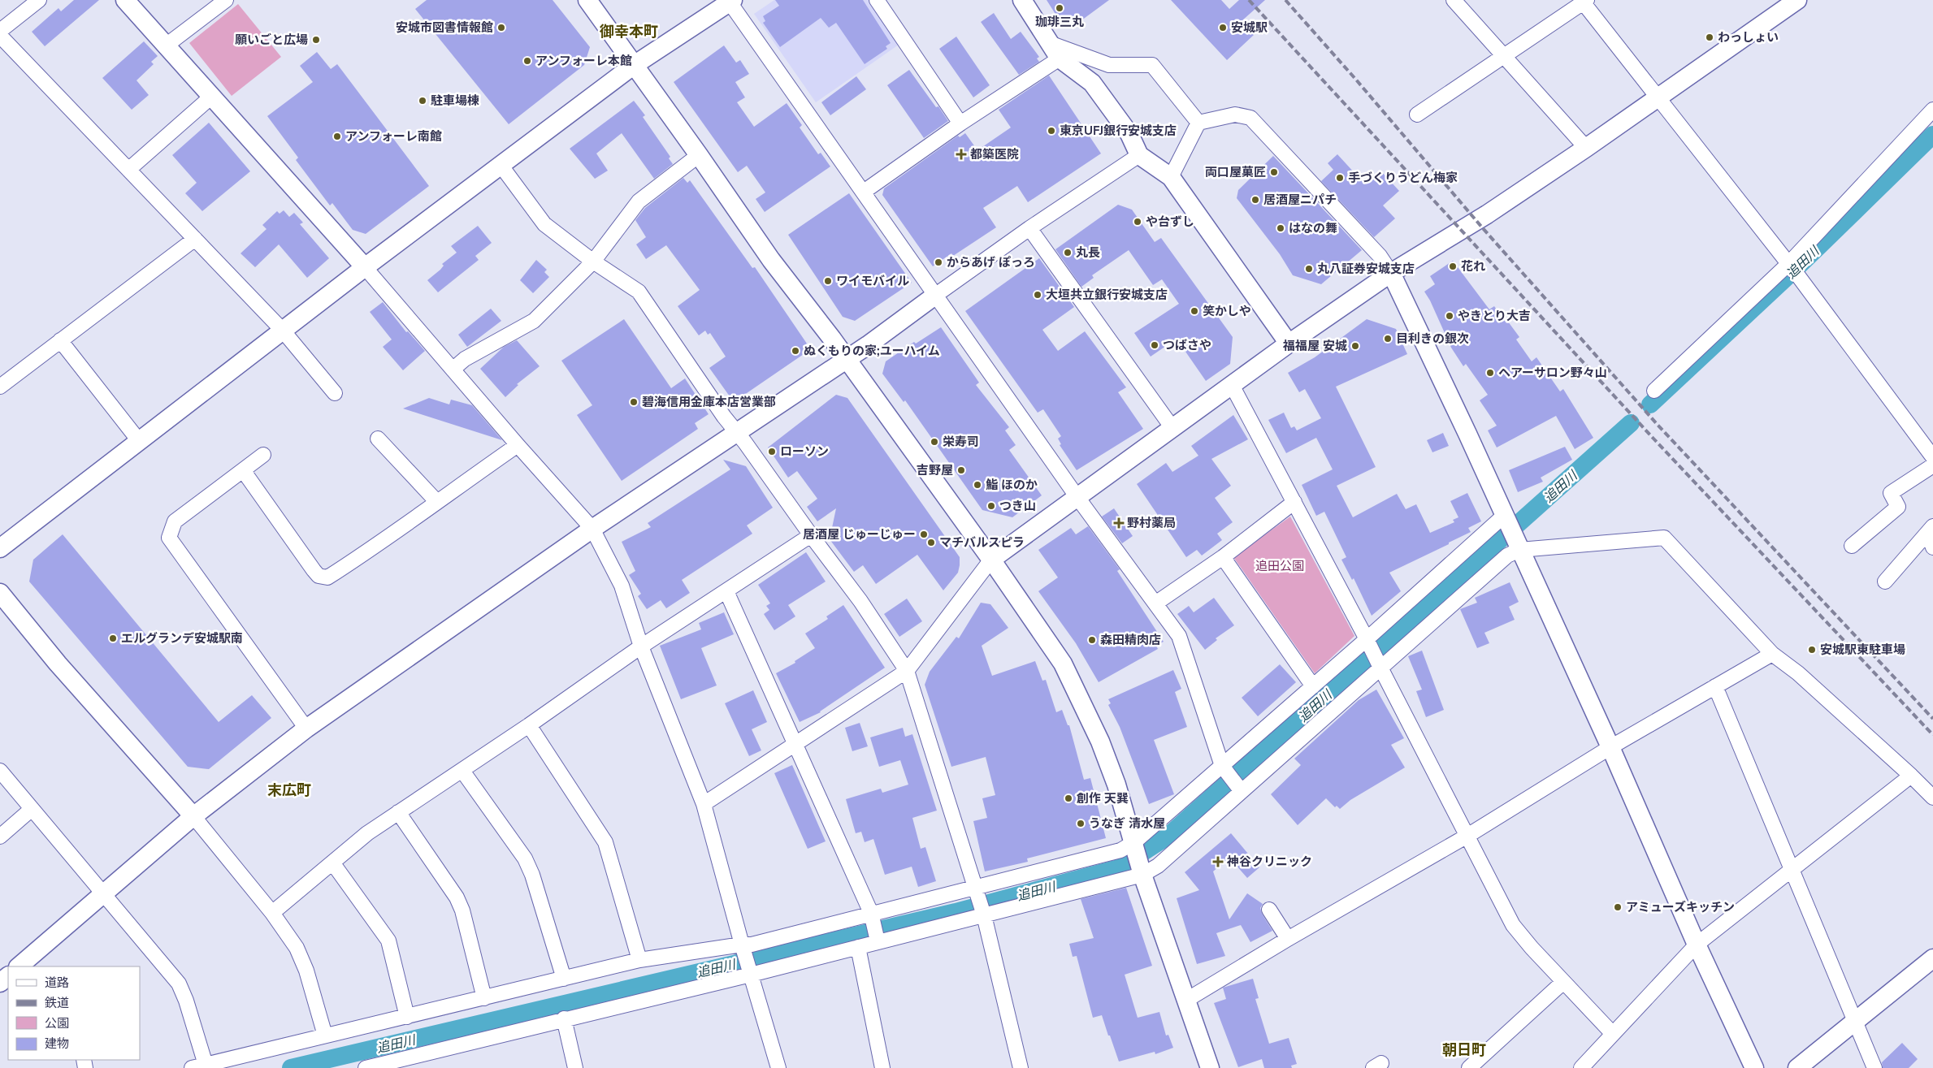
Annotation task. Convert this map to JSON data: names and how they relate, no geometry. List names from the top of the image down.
{
  "districts": ["御幸本町", "末広町", "朝日町"],
  "water": ["追田川"],
  "parks": ["追田公園"],
  "places": {
    "other": [
      "珈琲三丸",
      "安城市図書情報館",
      "安城駅",
      "わっしょい",
      "願いごと広場",
      "アンフォーレ本館",
      "駐車場棟",
      "東京UFJ銀行安城支店",
      "アンフォーレ南館",
      "両口屋菓匠",
      "手づくりうどん梅家",
      "居酒屋ニパチ",
      "や台ずし",
      "はなの舞",
      "丸長",
      "からあげ ぽっろ",
      "花れ",
      "丸八証券安城支店",
      "ワイモバイル",
      "大垣共立銀行安城支店",
      "笑かしや",
      "やきとり大吉",
      "目利きの銀次",
      "つばさや",
      "福福屋 安城",
      "ぬくもりの家;ユーハイム",
      "ヘアーサロン野々山",
      "碧海信用金庫本店営業部",
      "栄寿司",
      "ローソン",
      "吉野屋",
      "鮨 ほのか",
      "つき山",
      "居酒屋 じゅーじゅー",
      "マチバルスピラ",
      "エルグランデ安城駅南",
      "森田精肉店",
      "安城駅東駐車場",
      "創作 天巽",
      "うなぎ 清水屋",
      "アミューズキッチン"
    ],
    "health": ["都築医院", "野村薬局", "神谷クリニック"]
  },
  "legend": [
    "道路",
    "鉄道",
    "公園",
    "建物"
  ]
}
